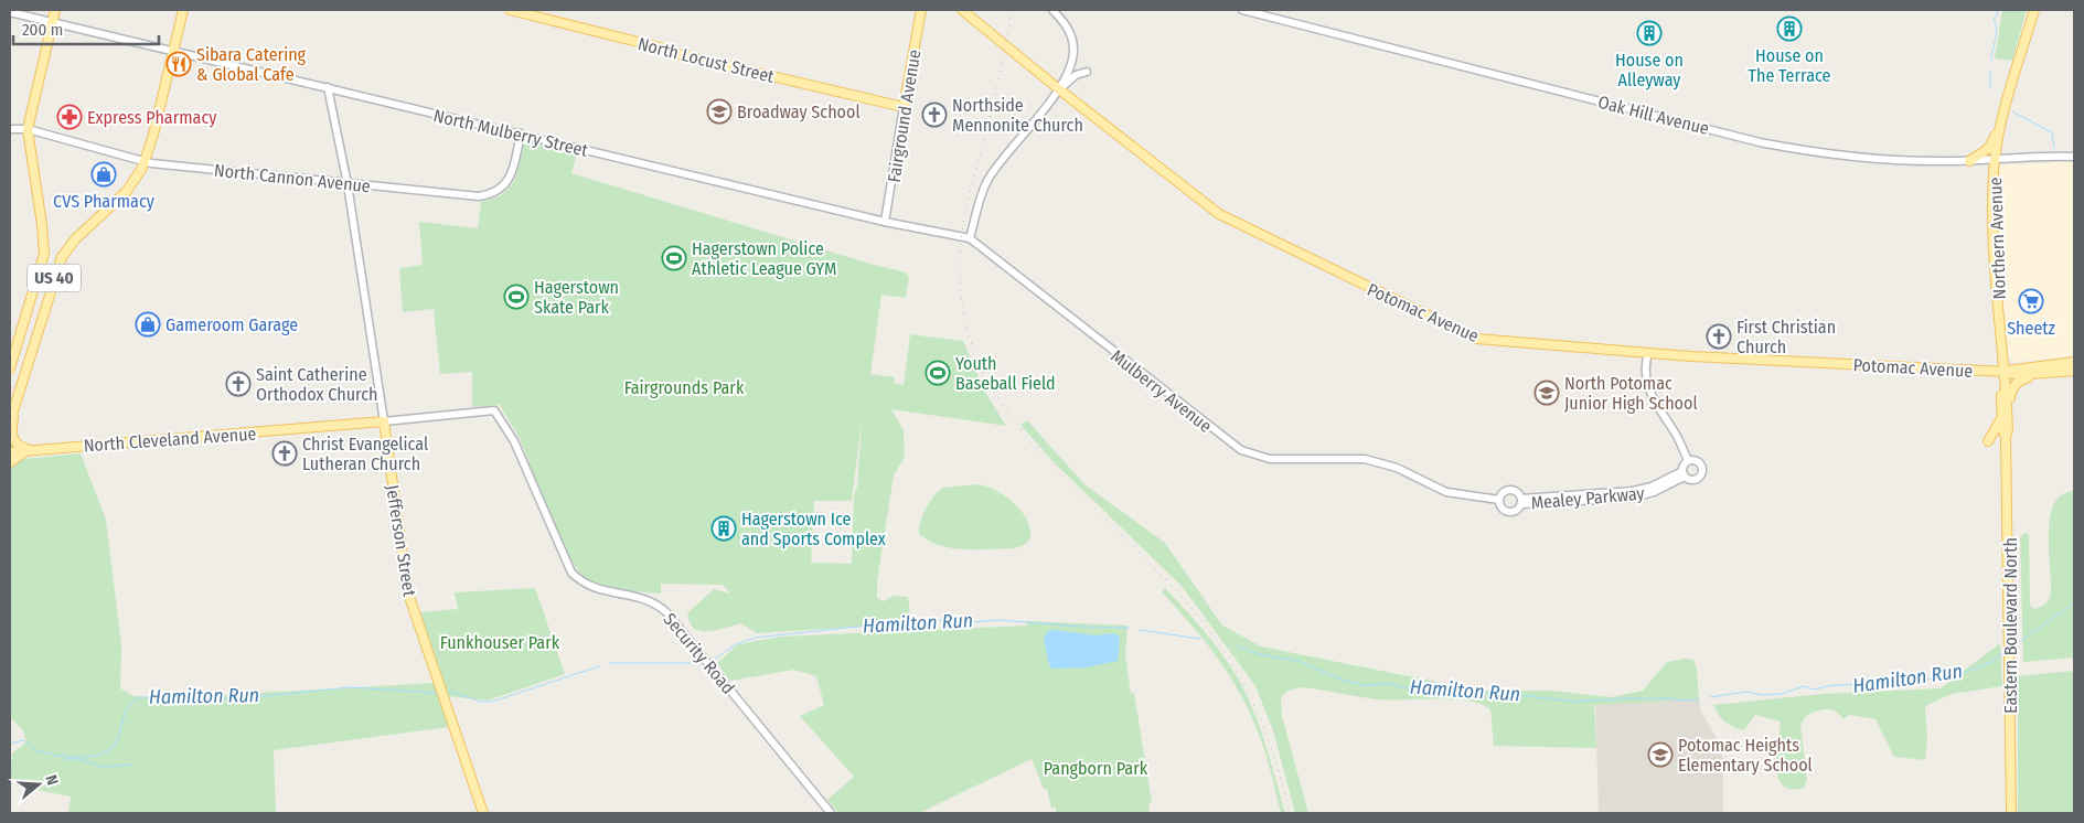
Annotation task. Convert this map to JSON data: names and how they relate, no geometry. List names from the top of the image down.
{
  "streets": {
    "main road": [
      "North Locust Street",
      "Fairground Avenue",
      "Northern Avenue",
      "US 40",
      "Potomac Avenue",
      "North Cleveland Avenue",
      "Jefferson Street",
      "Eastern Boulevard North"
    ],
    "street": [
      "Oak Hill Avenue",
      "North Mulberry Street",
      "North Cannon Avenue",
      "Mulberry Avenue",
      "Mealey Parkway",
      "Security Road"
    ]
  },
  "crossings": [
    ["North Locust Street", "Fairground Avenue"],
    ["Oak Hill Avenue", "Northern Avenue"],
    ["Fairground Avenue", "North Mulberry Street"],
    ["North Mulberry Street", "North Cannon Avenue"],
    ["North Mulberry Street", "US 40"],
    ["North Mulberry Street", "Mulberry Avenue"],
    ["North Mulberry Street", "Jefferson Street"],
    ["North Cannon Avenue", "US 40"],
    ["North Cannon Avenue", "Jefferson Street"],
    ["Northern Avenue", "Potomac Avenue"],
    ["Northern Avenue", "Eastern Boulevard North"],
    ["Potomac Avenue", "Eastern Boulevard North"],
    ["Mulberry Avenue", "Mealey Parkway"],
    ["North Cleveland Avenue", "Jefferson Street"],
    ["North Cleveland Avenue", "Security Road"]
  ],
  "water": ["Hamilton Run"],
  "parks": ["Fairgrounds Park", "Funkhouser Park", "Pangborn Park"],
  "places": {
    "building": ["House on The Terrace", "House on Alleyway", "Hagerstown Ice and Sports Complex"],
    "restaurant": ["Sibara Catering & Global Cafe"],
    "school or university": ["Broadway School", "North Potomac Junior High School", "Potomac Heights Elementary School"],
    "church": [
      "Northside Mennonite Church",
      "First Christian Church",
      "Saint Catherine Orthodox Church",
      "Christ Evangelical Lutheran Church"
    ],
    "pharmacy": ["Express Pharmacy"],
    "shop": ["CVS Pharmacy", "Gameroom Garage"],
    "sports": ["Hagerstown Police Athletic League GYM", "Hagerstown Skate Park", "Youth Baseball Field"],
    "supermarket": ["Sheetz"]
  },
  "scale_bar": "200 m",
  "north": "right"
}
